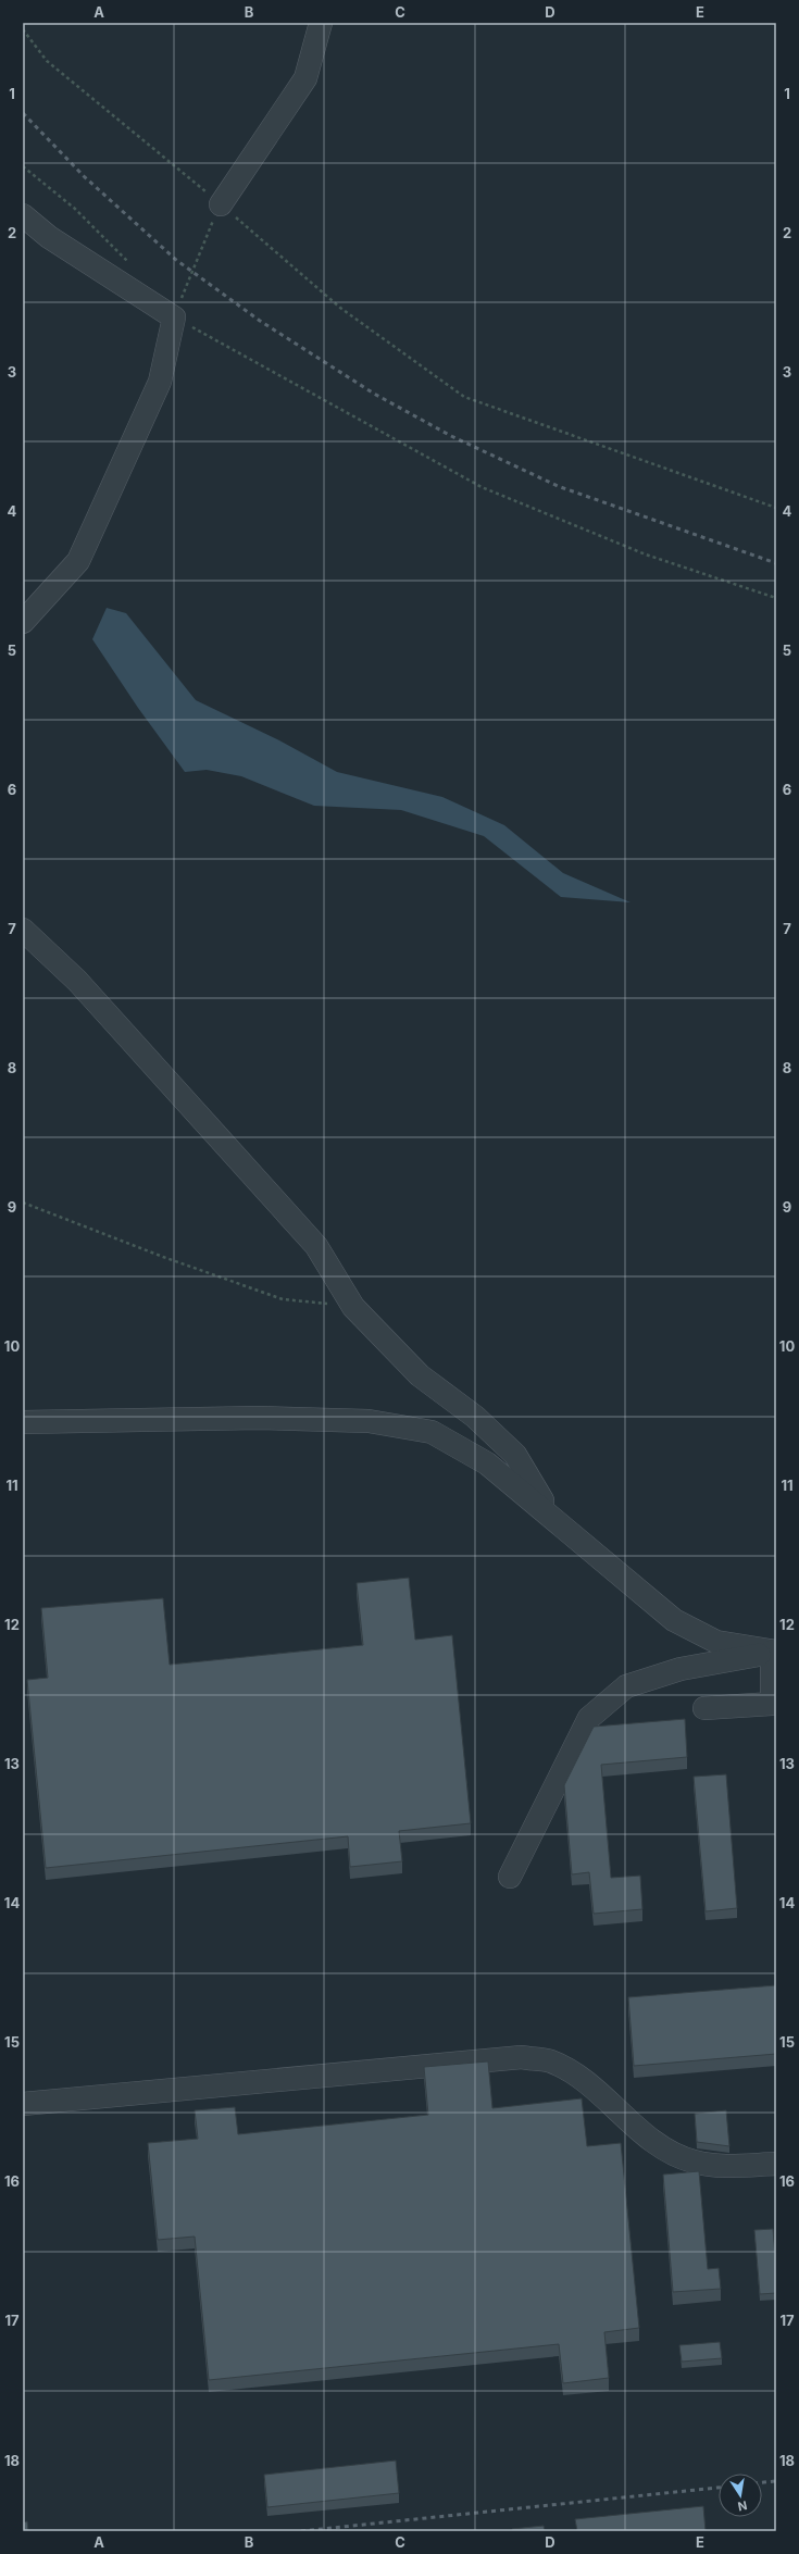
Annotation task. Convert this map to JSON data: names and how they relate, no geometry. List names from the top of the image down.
{
  "north": "bottom",
  "grid": {
    "columns": [
      "A",
      "B",
      "C",
      "D",
      "E"
    ],
    "rows": [
      "1",
      "2",
      "3",
      "4",
      "5",
      "6",
      "7",
      "8",
      "9",
      "10",
      "11",
      "12",
      "13",
      "14",
      "15",
      "16",
      "17",
      "18"
    ]
  }
}
